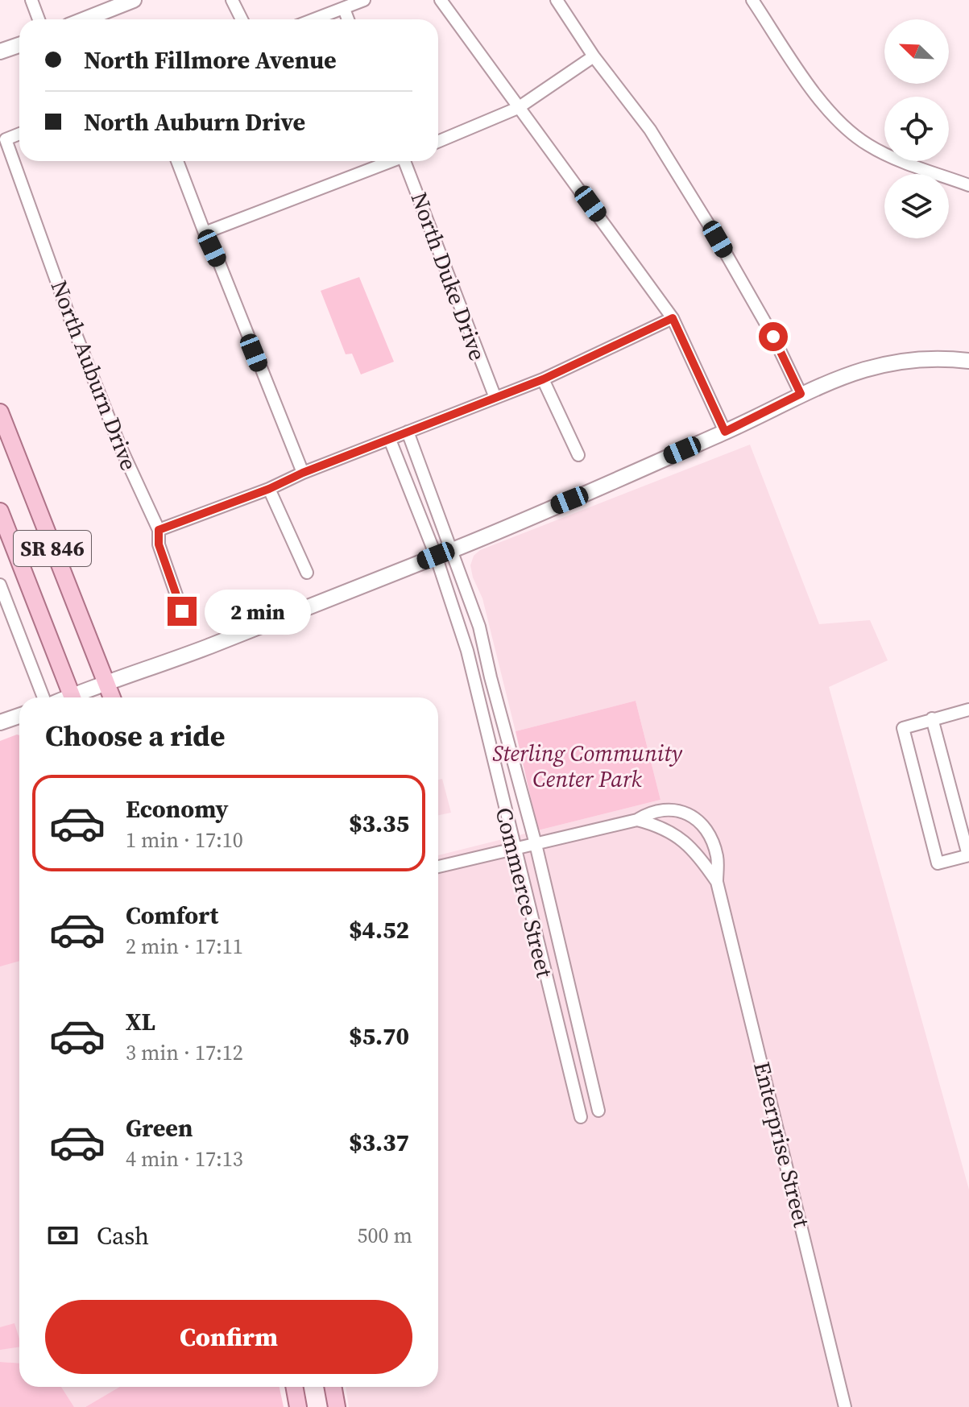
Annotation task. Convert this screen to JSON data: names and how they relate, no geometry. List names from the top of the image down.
{
  "streets": {
    "main road": ["SR 846"],
    "street": [
      "North Duke Drive",
      "North Auburn Drive",
      "Commerce Street",
      "Enterprise Street"
    ]
  },
  "crossings": [
    ["Commerce Street", "Enterprise Street"]
  ],
  "parks": ["Sterling Community Center Park"],
  "north": "top left",
  "page": {
    "banner": ["North Fillmore Avenue", "North Auburn Drive"],
    "bubble": "2 min",
    "heading": "Choose a ride",
    "list": [
      {
        "name": "Economy",
        "note": "1 min · 17:10",
        "value": "$3.35"
      },
      {
        "name": "Comfort",
        "note": "2 min · 17:11",
        "value": "$4.52"
      },
      {
        "name": "XL",
        "note": "3 min · 17:12",
        "value": "$5.70"
      },
      {
        "name": "Green",
        "note": "4 min · 17:13",
        "value": "$3.37"
      }
    ],
    "pay": ["Cash", "500 m"],
    "buttons": "Confirm"
  }
}
